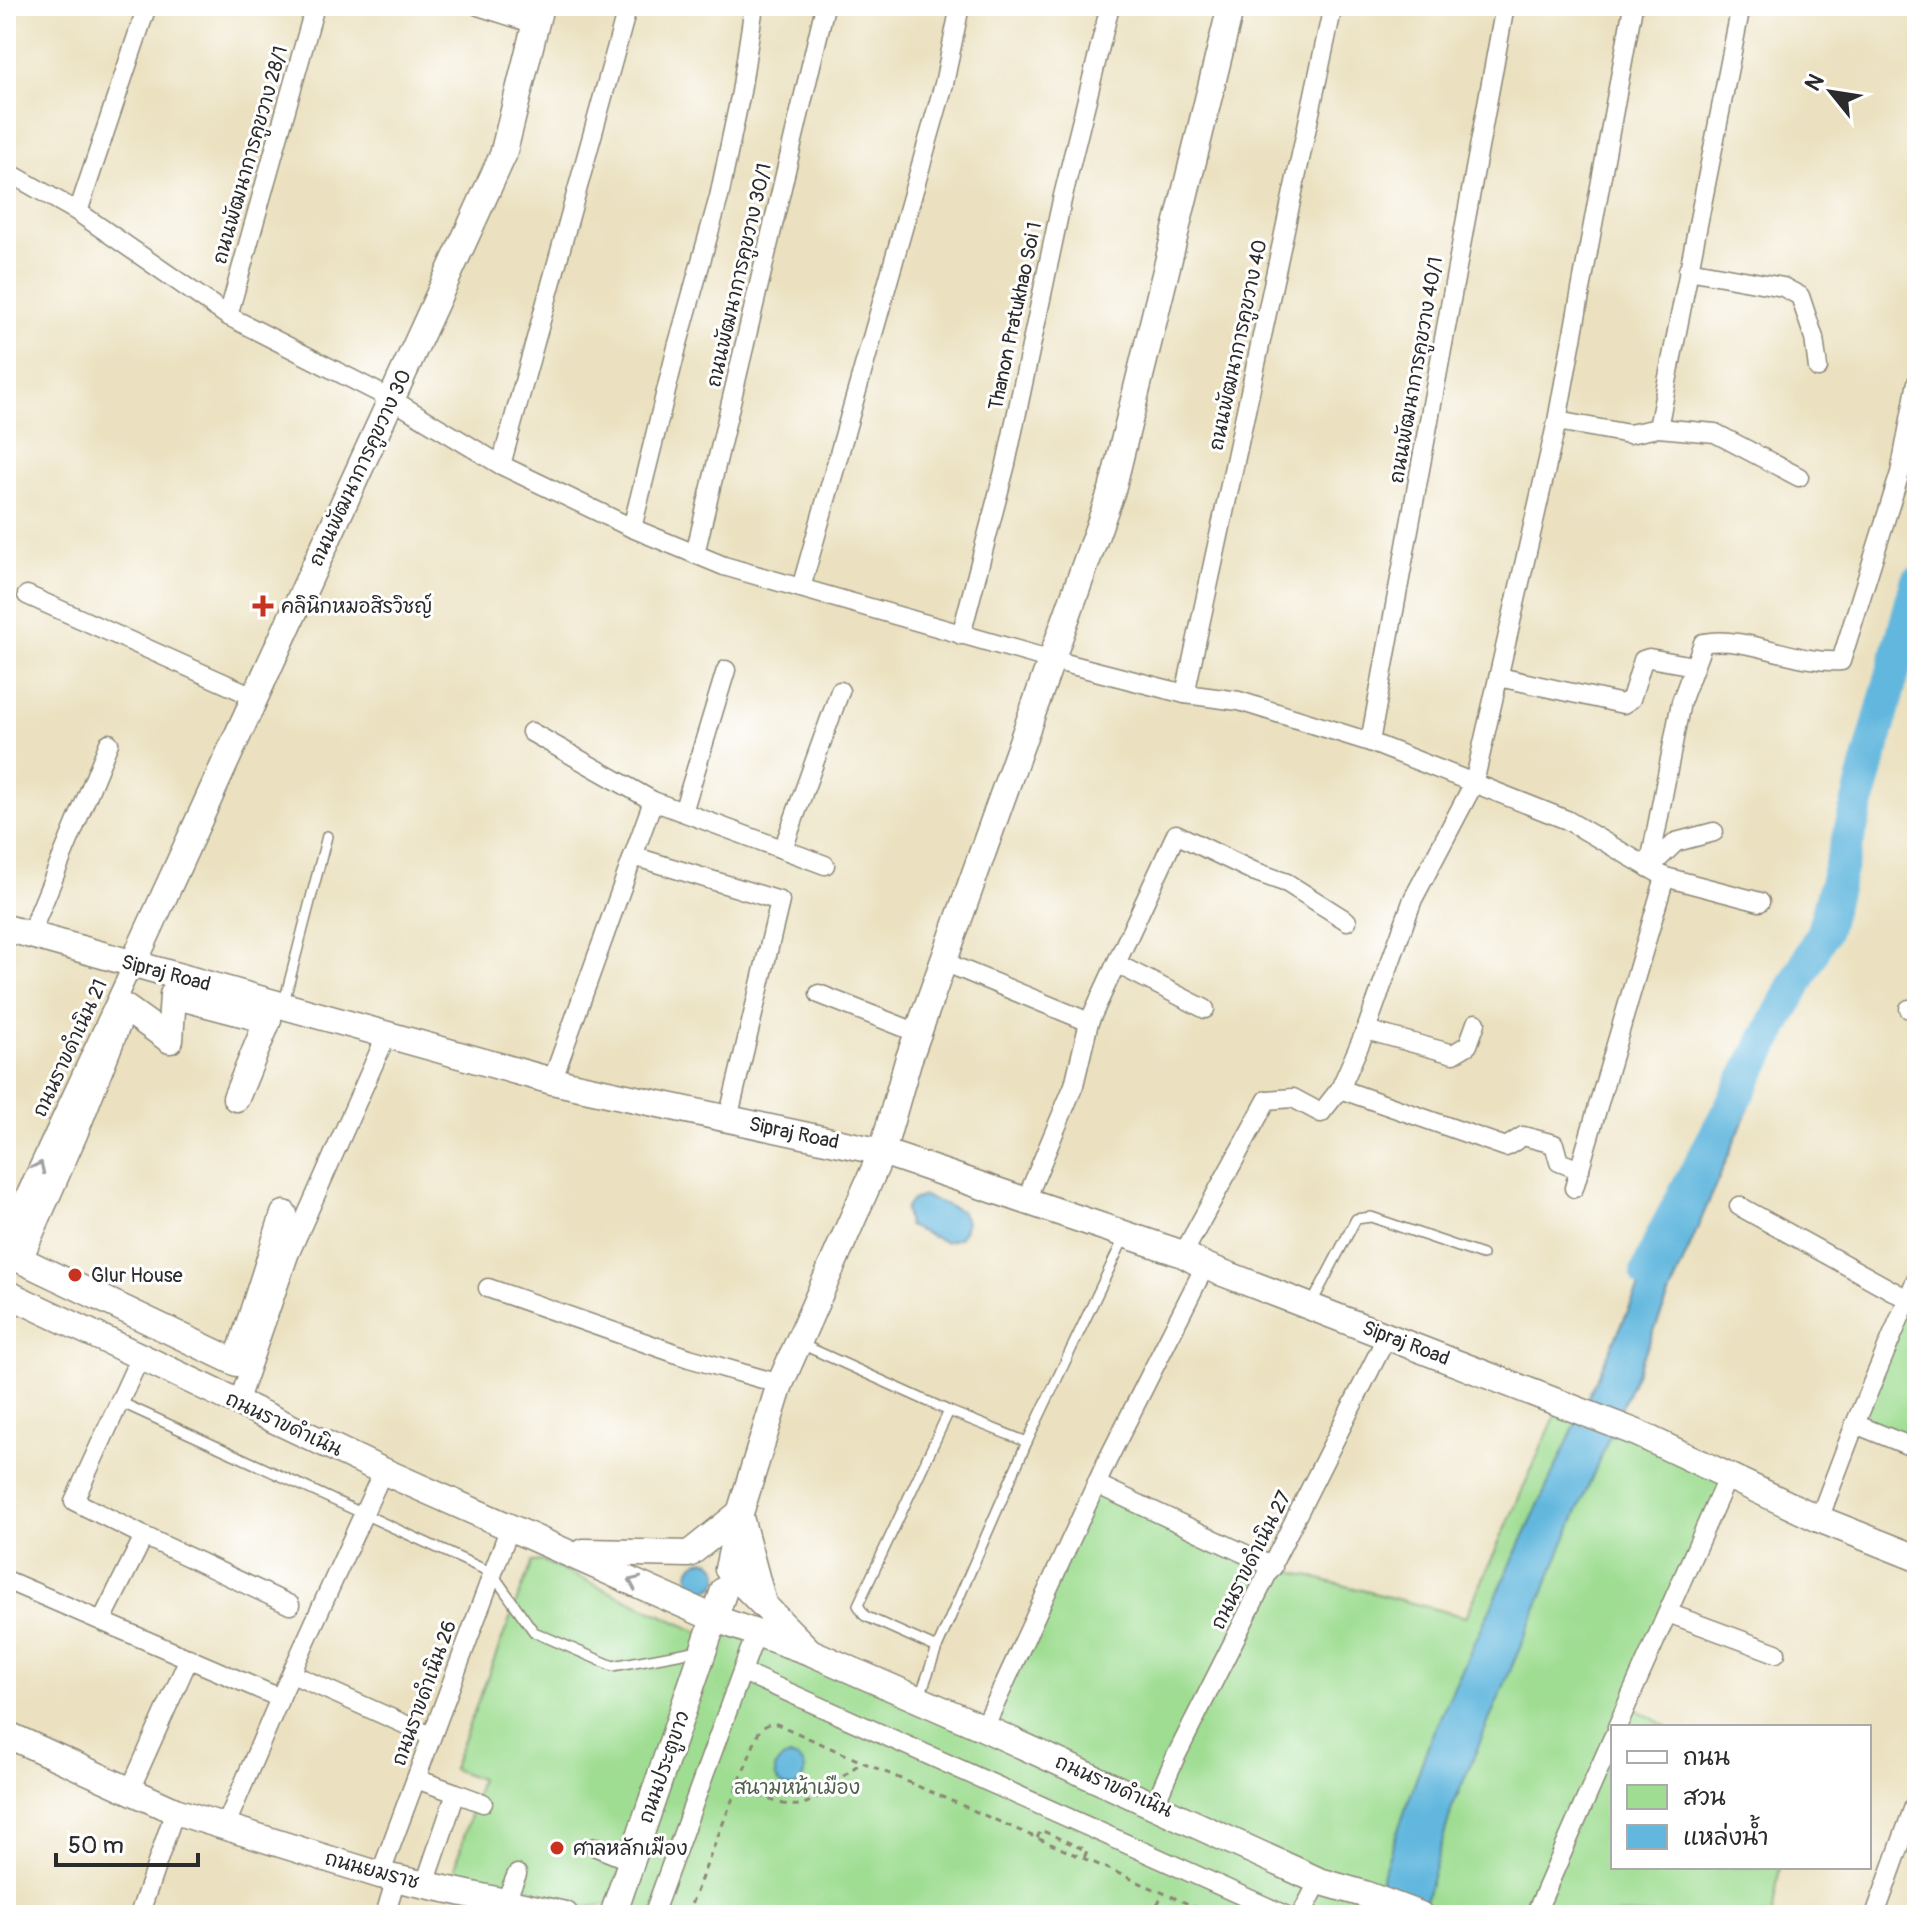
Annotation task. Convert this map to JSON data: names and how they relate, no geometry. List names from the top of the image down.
{
  "streets": {
    "street": [
      "ถนนพัฒนาการคูขวาง 28/1",
      "ถนนพัฒนาการคูขวาง 30/1",
      "Thanon Pratukhao Soi 1",
      "ถนนพัฒนาการคูขวาง 40",
      "ถนนพัฒนาการคูขวาง 40/1",
      "ถนนพัฒนาการคูขวาง 30",
      "Sipraj Road",
      "ถนนราขดำเนิน 21",
      "ถนนราขดำเนิน",
      "ถนนราขดำเนิน 27",
      "ถนนราขดำเนิน 26",
      "ถนนประตูขาว",
      "ถนนยมราช"
    ]
  },
  "crossings": [
    ["ถนนพัฒนาการคูขวาง 30", "Sipraj Road"],
    ["ถนนพัฒนาการคูขวาง 30", "ถนนราขดำเนิน 21"],
    ["Sipraj Road", "ถนนราขดำเนิน 21"],
    ["Sipraj Road", "ถนนราขดำเนิน 27"],
    ["Sipraj Road", "ถนนประตูขาว"],
    ["ถนนราขดำเนิน", "ถนนราขดำเนิน 27"],
    ["ถนนราขดำเนิน", "ถนนราขดำเนิน 26"],
    ["ถนนราขดำเนิน", "ถนนประตูขาว"],
    ["ถนนราขดำเนิน 26", "ถนนยมราช"]
  ],
  "parks": ["สนามหน้าเมือง"],
  "places": {
    "health": ["คลินิกหมอสิรวิชญ์"],
    "other": ["Glur House", "ศาลหลักเมือง"]
  },
  "legend": ["ถนน", "สวน", "แหล่งน้ำ"],
  "scale_bar": "50 m",
  "north": "top left"
}
